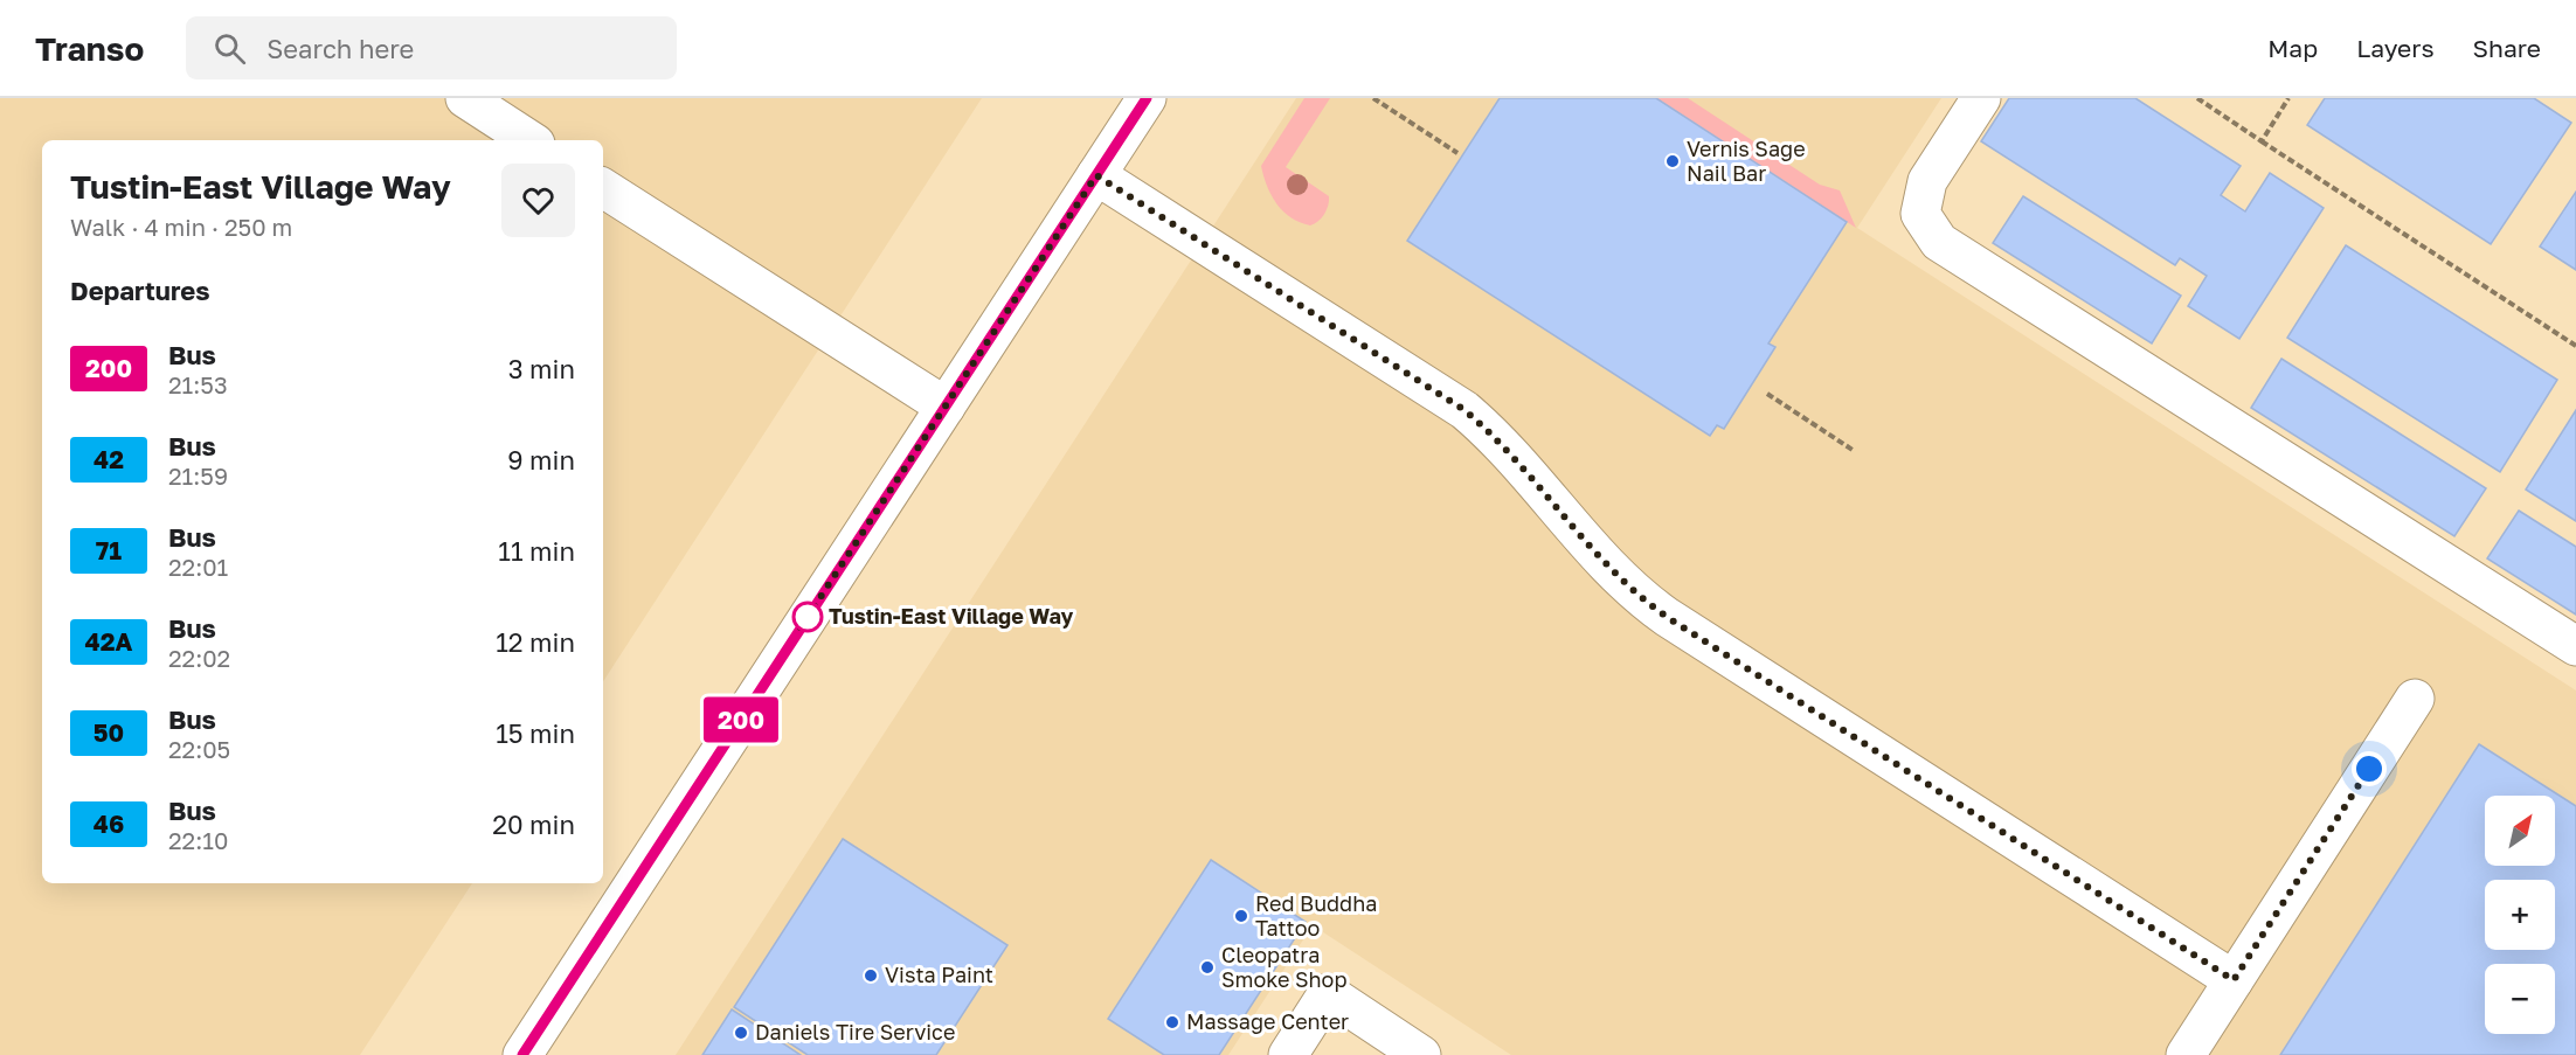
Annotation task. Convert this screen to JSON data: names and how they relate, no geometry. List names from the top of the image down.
{
  "places": [
    "Vernis Sage Nail Bar",
    "Tustin-East Village Way",
    "Red Buddha Tattoo",
    "Cleopatra Smoke Shop",
    "Vista Paint",
    "Massage Center",
    "Daniels Tire Service"
  ],
  "lines": ["bus line 200"],
  "north": "top right",
  "page": {
    "header": "Transo",
    "search": "Search here",
    "nav": ["Map", "Layers", "Share"],
    "on_map": "200",
    "heading": [
      ["Tustin-East Village Way", "Walk · 4 min · 250 m"],
      "Departures"
    ],
    "list": [
      {
        "mark": "200",
        "name": "Bus",
        "note": "21:53",
        "value": "3 min"
      },
      {
        "mark": "42",
        "name": "Bus",
        "note": "21:59",
        "value": "9 min"
      },
      {
        "mark": "71",
        "name": "Bus",
        "note": "22:01",
        "value": "11 min"
      },
      {
        "mark": "42A",
        "name": "Bus",
        "note": "22:02",
        "value": "12 min"
      },
      {
        "mark": "50",
        "name": "Bus",
        "note": "22:05",
        "value": "15 min"
      },
      {
        "mark": "46",
        "name": "Bus",
        "note": "22:10",
        "value": "20 min"
      }
    ],
    "map_buttons": ["+", "−"]
  }
}
